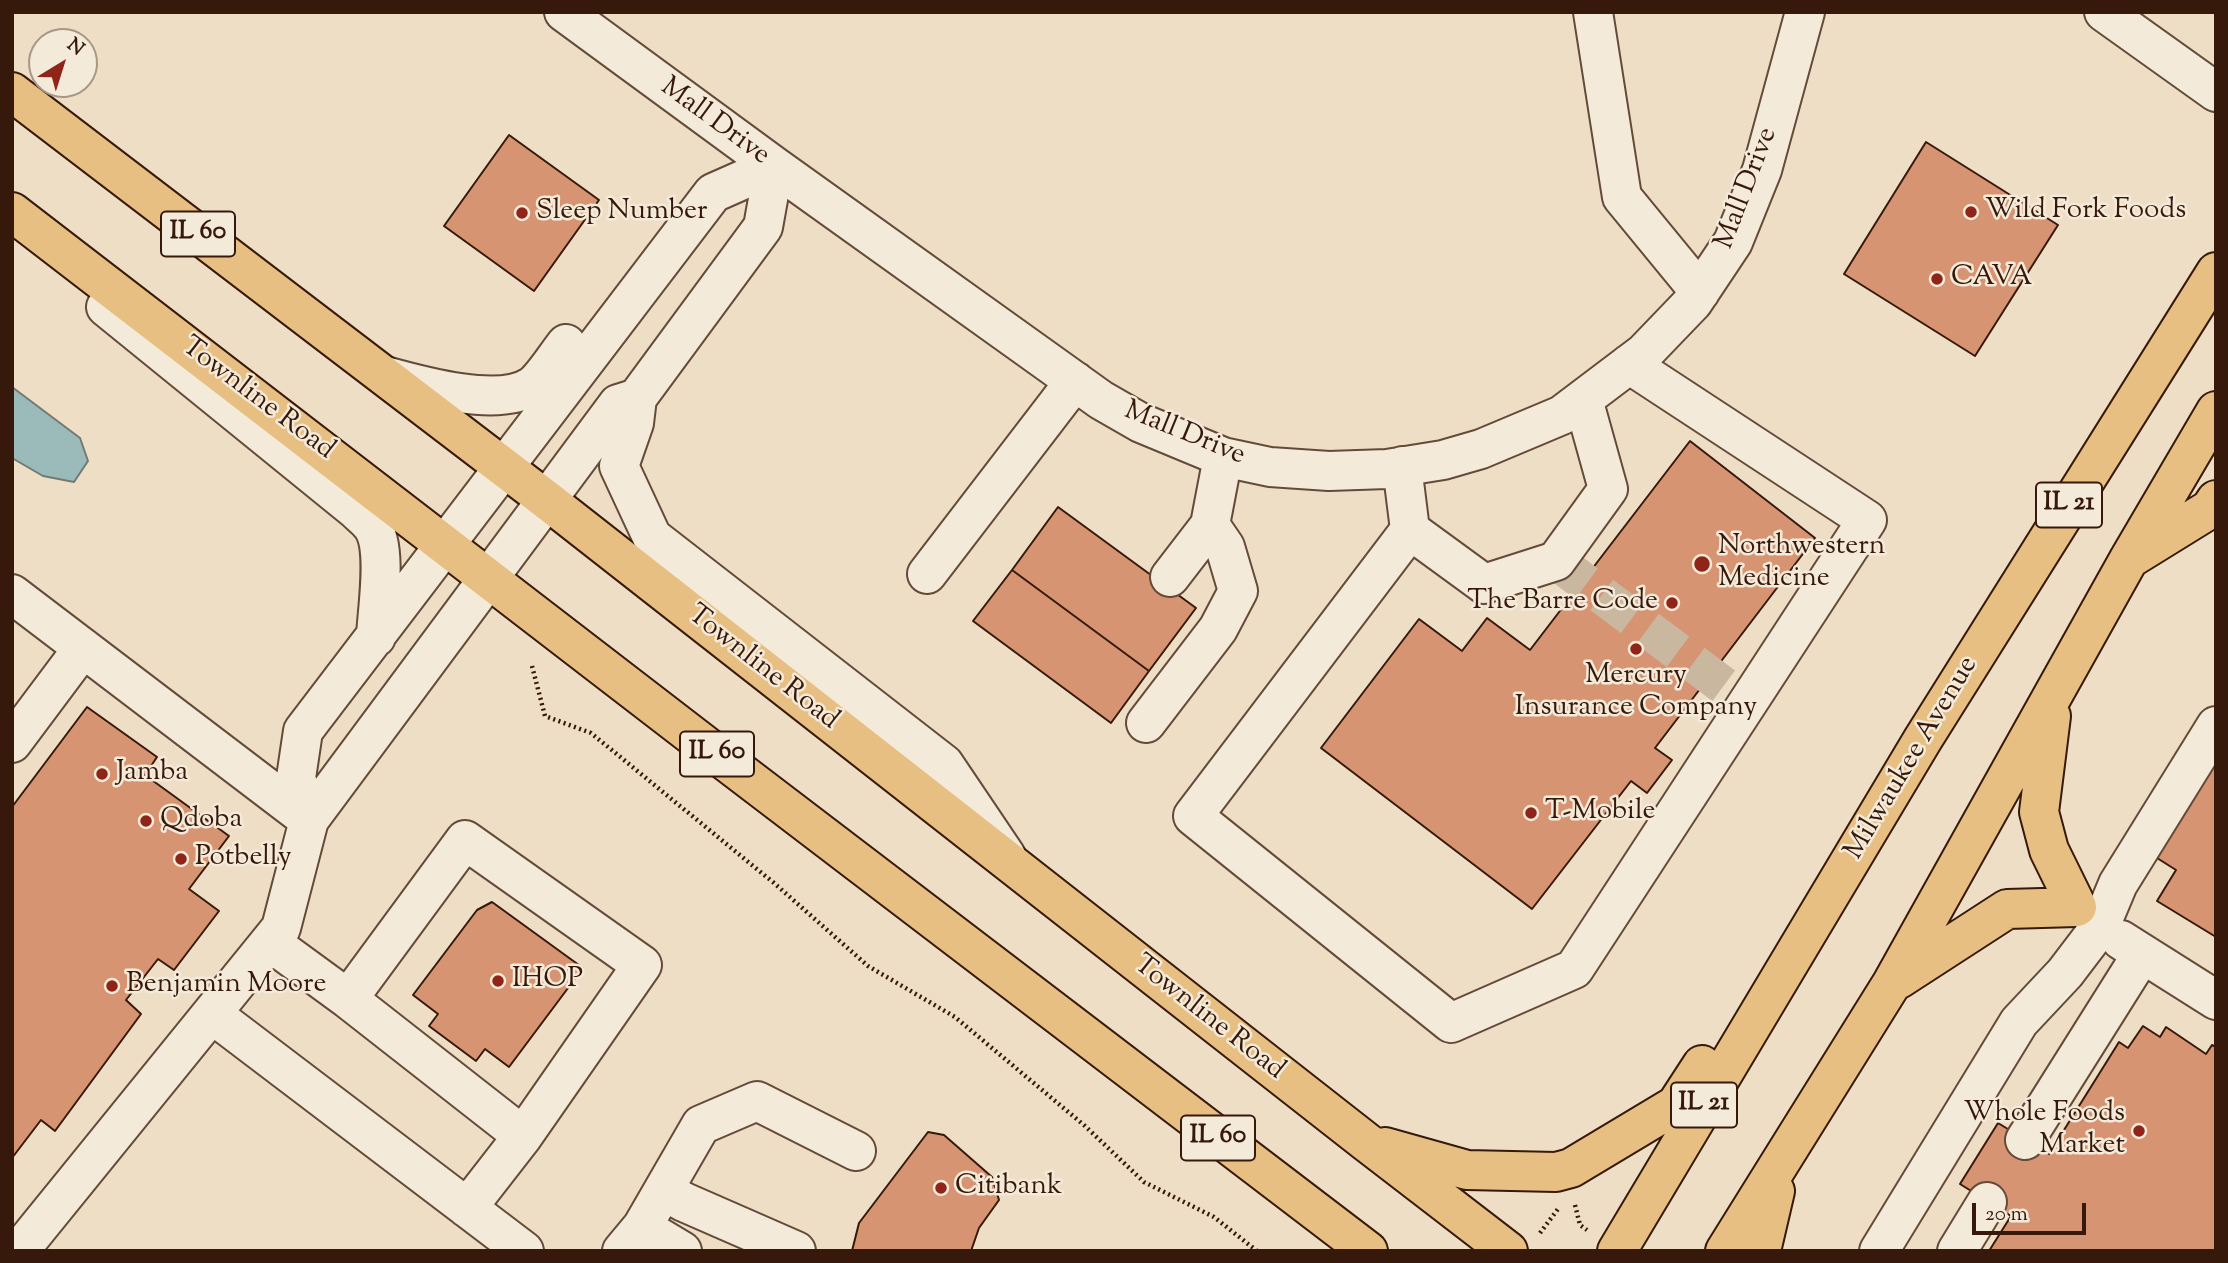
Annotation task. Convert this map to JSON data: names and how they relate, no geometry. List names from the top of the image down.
{
  "streets": {
    "main road": [
      "IL 60",
      "Townline Road",
      "IL 21",
      "Milwaukee Avenue"
    ],
    "street": ["Mall Drive"]
  },
  "places": [
    "Wild Fork Foods",
    "Sleep Number",
    "CAVA",
    "Northwestern Medicine",
    "The Barre Code",
    "Mercury Insurance Company",
    "Jamba",
    "T-Mobile",
    "Qdoba",
    "Potbelly",
    "IHOP",
    "Benjamin Moore",
    "Whole Foods Market",
    "Citibank"
  ],
  "scale_bar": "20 m",
  "north": "top right"
}
